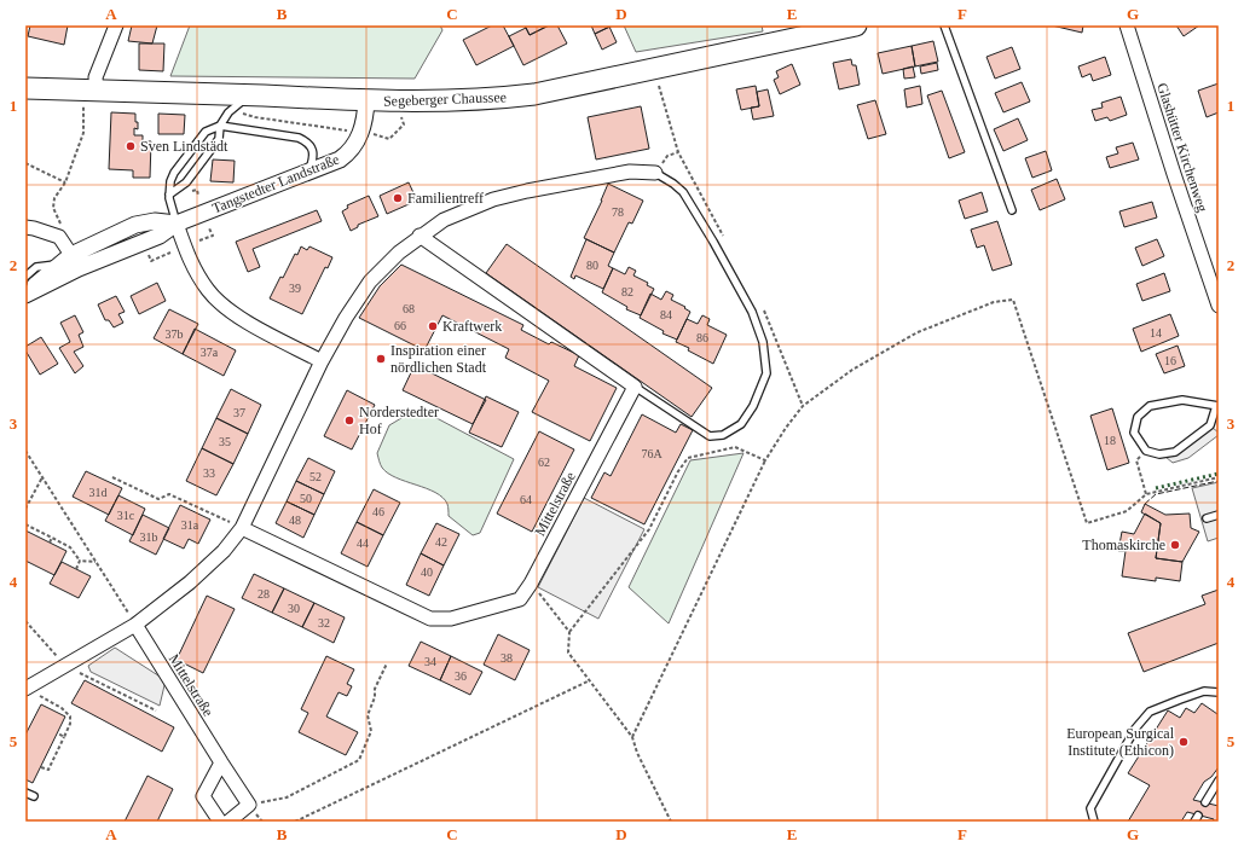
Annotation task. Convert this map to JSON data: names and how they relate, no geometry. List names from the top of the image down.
{
  "streets": {
    "main road": ["Segeberger Chaussee"],
    "street": ["Glashütter Kirchenweg", "Tangstedter Landstraße", "Mittelstraße"]
  },
  "crossings": [
    ["Segeberger Chaussee", "Tangstedter Landstraße"]
  ],
  "places": [
    "Sven Lindstädt",
    "Familientreff",
    "Kraftwerk",
    "Inspiration einer nördlichen Stadt",
    "Norderstedter Hof",
    "Thomaskirche",
    "European Surgical Institute (Ethicon)"
  ],
  "house_numbers": [
    "78",
    "80",
    "39",
    "82",
    "68",
    "84",
    "66",
    "14",
    "37b",
    "86",
    "37a",
    "16",
    "37",
    "18",
    "35",
    "76A",
    "62",
    "33",
    "52",
    "31d",
    "50",
    "64",
    "46",
    "31c",
    "48",
    "31a",
    "31b",
    "42",
    "44",
    "40",
    "28",
    "30",
    "32",
    "38",
    "34",
    "36"
  ],
  "grid": {
    "columns": [
      "A",
      "B",
      "C",
      "D",
      "E",
      "F",
      "G"
    ],
    "rows": [
      "1",
      "2",
      "3",
      "4",
      "5"
    ]
  }
}
